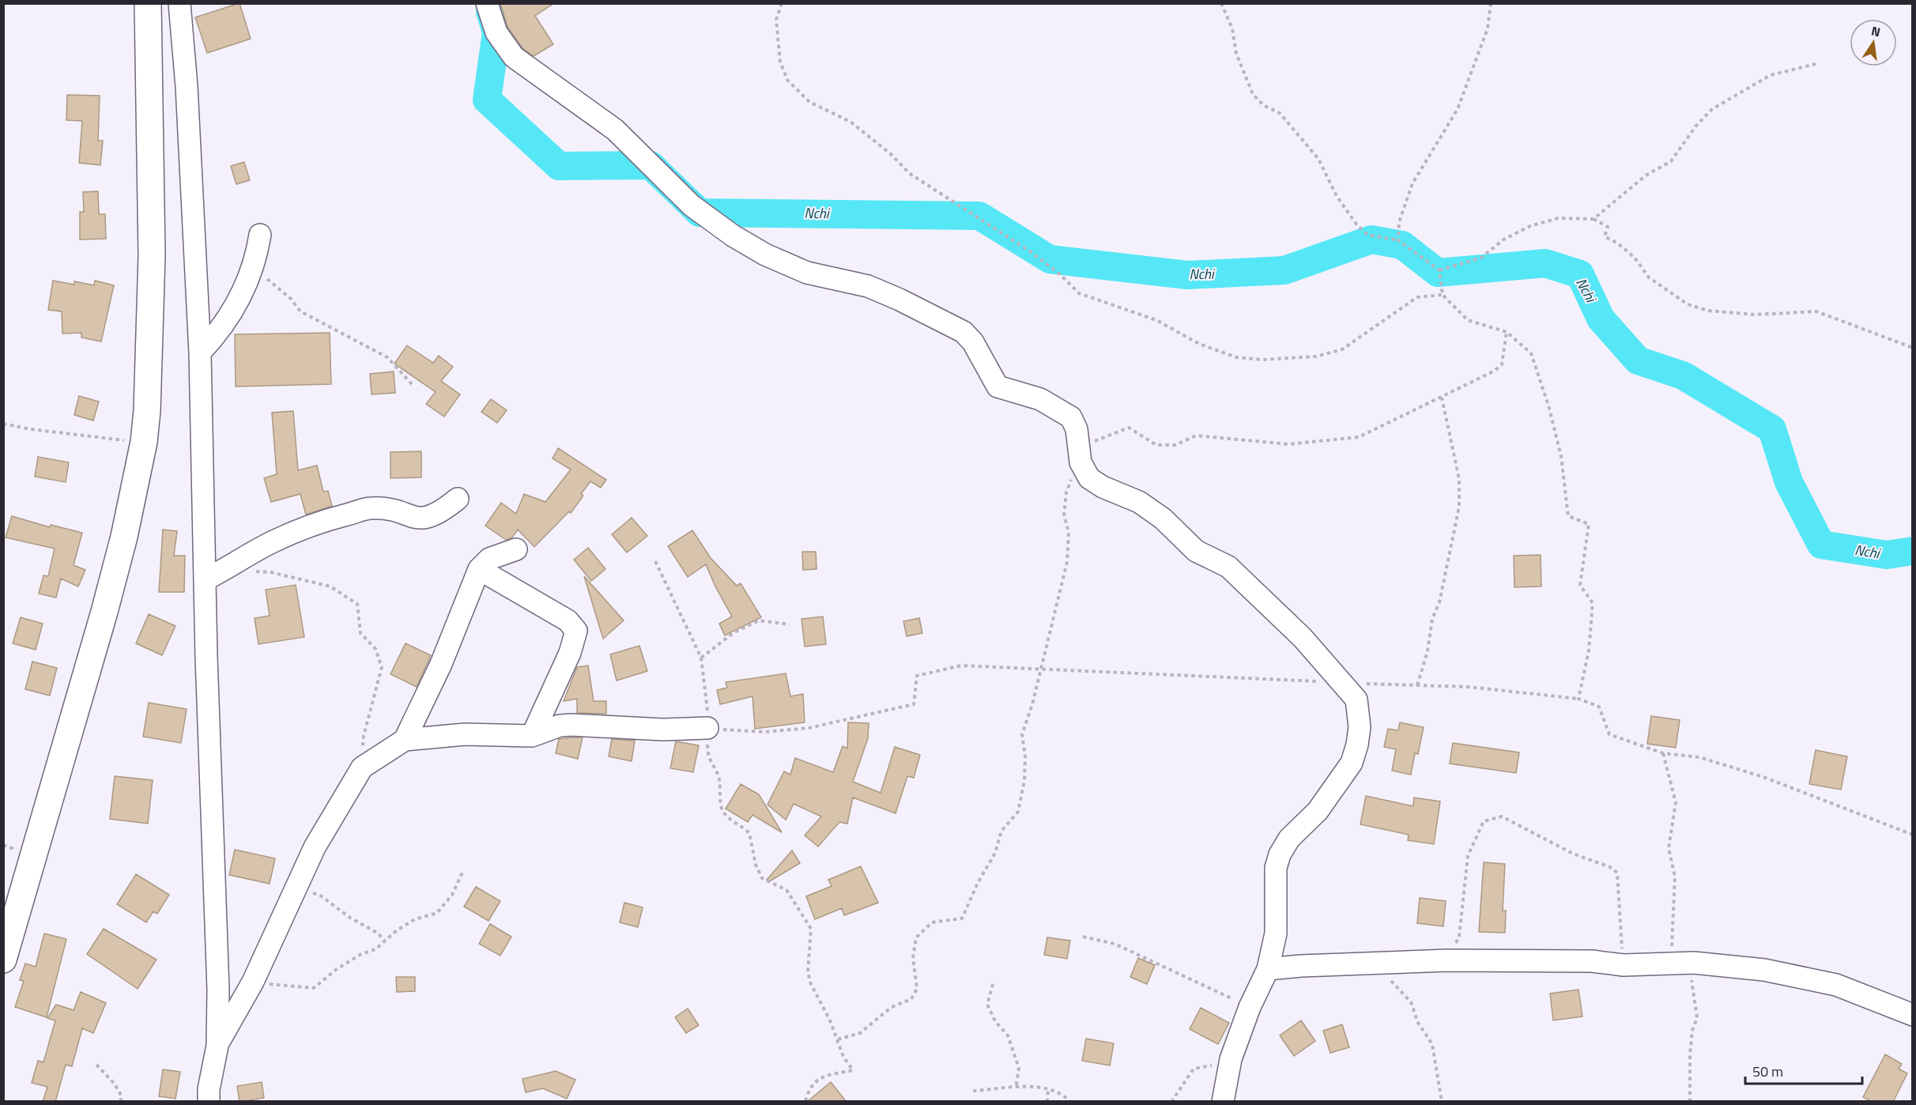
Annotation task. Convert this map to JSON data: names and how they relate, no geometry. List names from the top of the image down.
{
  "water": ["Nchi"],
  "scale_bar": "50 m",
  "north": "top"
}
